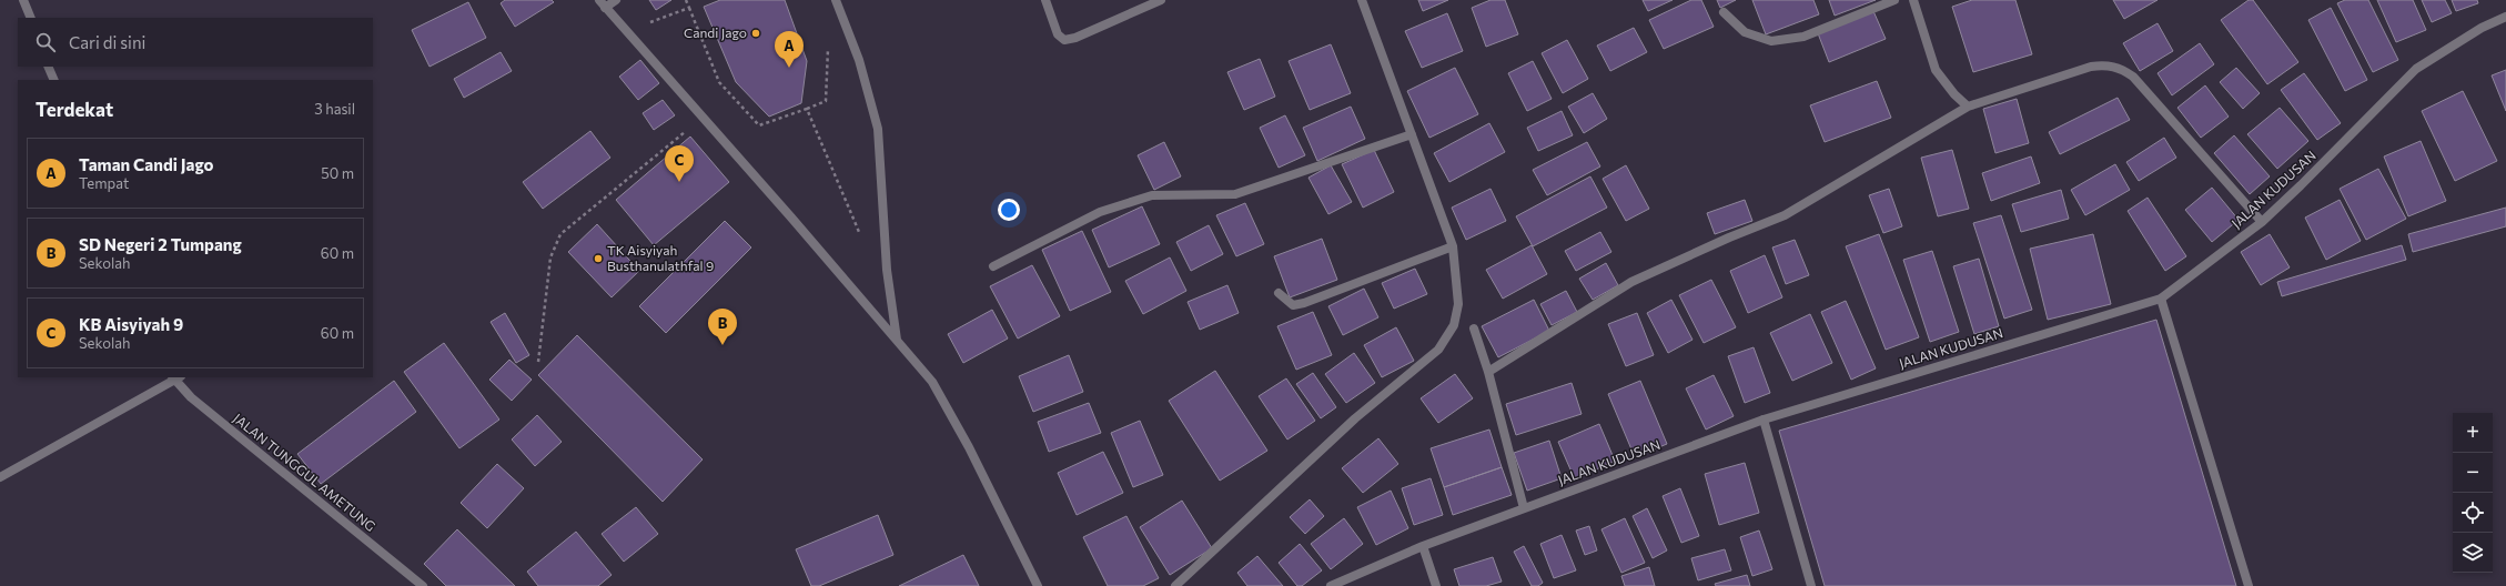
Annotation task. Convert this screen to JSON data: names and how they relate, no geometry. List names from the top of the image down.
{
  "streets": {
    "street": ["JALAN KUDUSAN", "JALAN TUNGGUL AMETUNG"]
  },
  "places": ["Candi Jago", "TK Aisyiyah Busthanulathfal 9"],
  "page": {
    "search": "Cari di sini",
    "pins": ["A", "C", "B"],
    "heading": ["Terdekat", "3 hasil"],
    "list": [
      {
        "mark": "A",
        "name": "Taman Candi Jago",
        "note": "Tempat",
        "value": "50 m"
      },
      {
        "mark": "B",
        "name": "SD Negeri 2 Tumpang",
        "note": "Sekolah",
        "value": "60 m"
      },
      {
        "mark": "C",
        "name": "KB Aisyiyah 9",
        "note": "Sekolah",
        "value": "60 m"
      }
    ],
    "map_buttons": ["+", "−"]
  }
}
